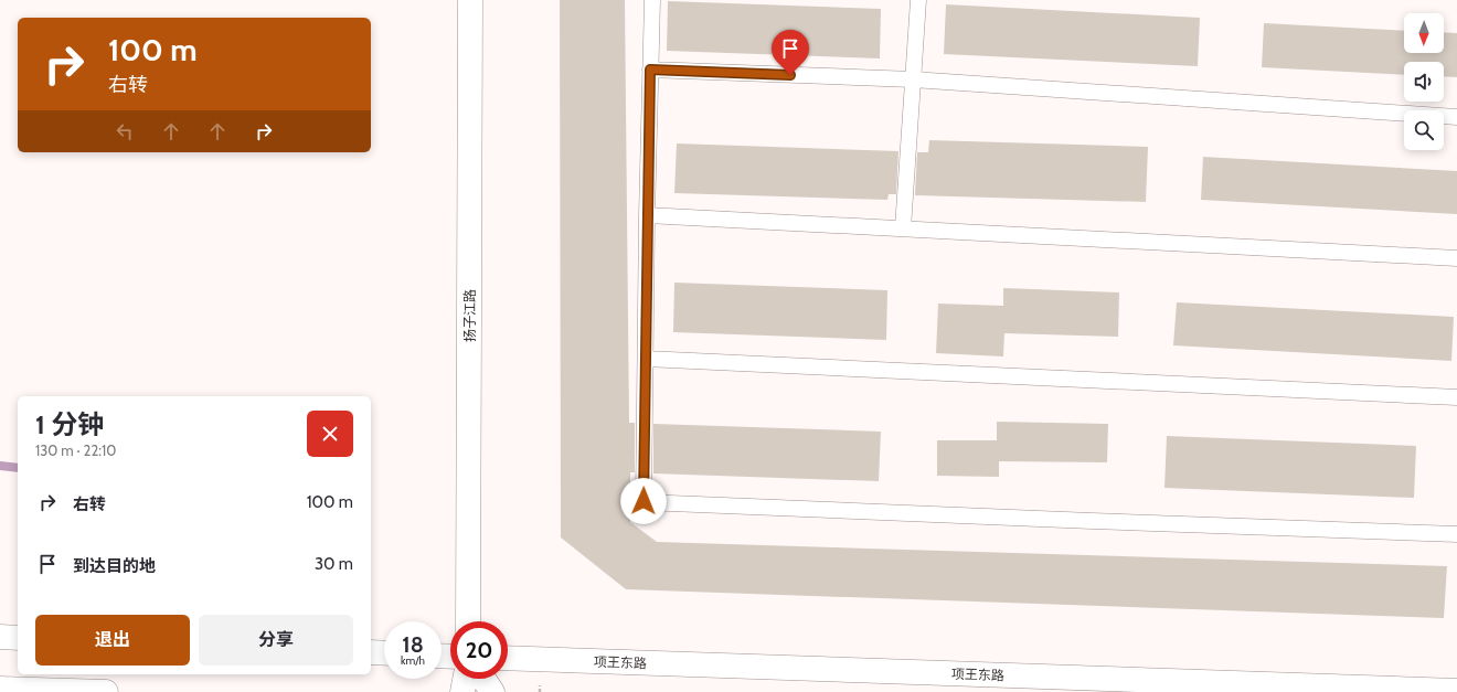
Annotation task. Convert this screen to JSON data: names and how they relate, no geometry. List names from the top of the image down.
{
  "streets": {
    "main road": ["扬子江路", "项王东路"]
  },
  "north": "bottom",
  "page": {
    "turn": ["100 m", "右转"],
    "heading": ["1 分钟", "130 m · 22:10"],
    "list": [
      {
        "name": "右转",
        "value": "100 m"
      },
      {
        "name": "到达目的地",
        "value": "30 m"
      }
    ],
    "buttons": ["退出", "分享"],
    "speed": "18 km/h",
    "limit": "20"
  }
}
